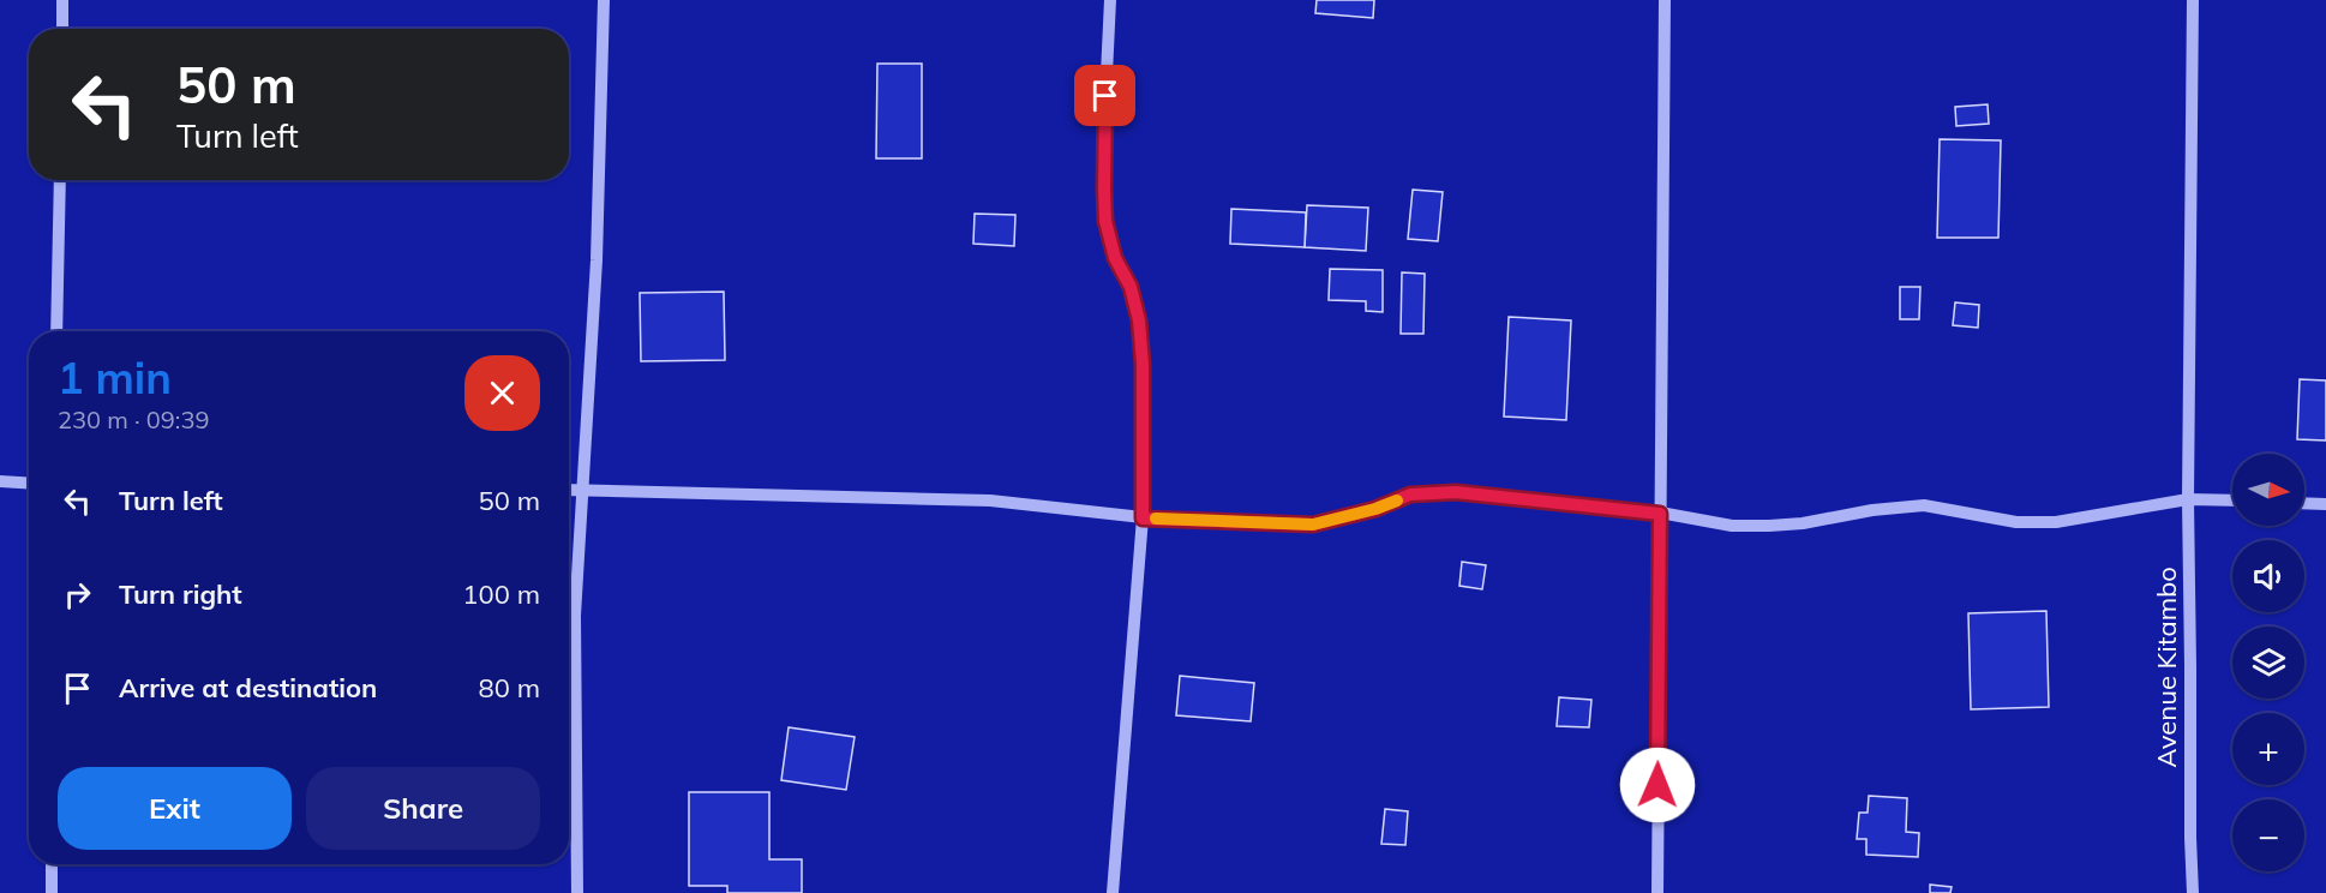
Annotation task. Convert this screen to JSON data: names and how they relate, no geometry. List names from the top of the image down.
{
  "streets": {
    "street": ["Avenue Kitambo"]
  },
  "north": "right",
  "page": {
    "turn": ["50 m", "Turn left"],
    "heading": ["1 min", "230 m · 09:39"],
    "map_buttons": ["+", "−"],
    "list": [
      {
        "name": "Turn left",
        "value": "50 m"
      },
      {
        "name": "Turn right",
        "value": "100 m"
      },
      {
        "name": "Arrive at destination",
        "value": "80 m"
      }
    ],
    "buttons": ["Exit", "Share"]
  }
}
